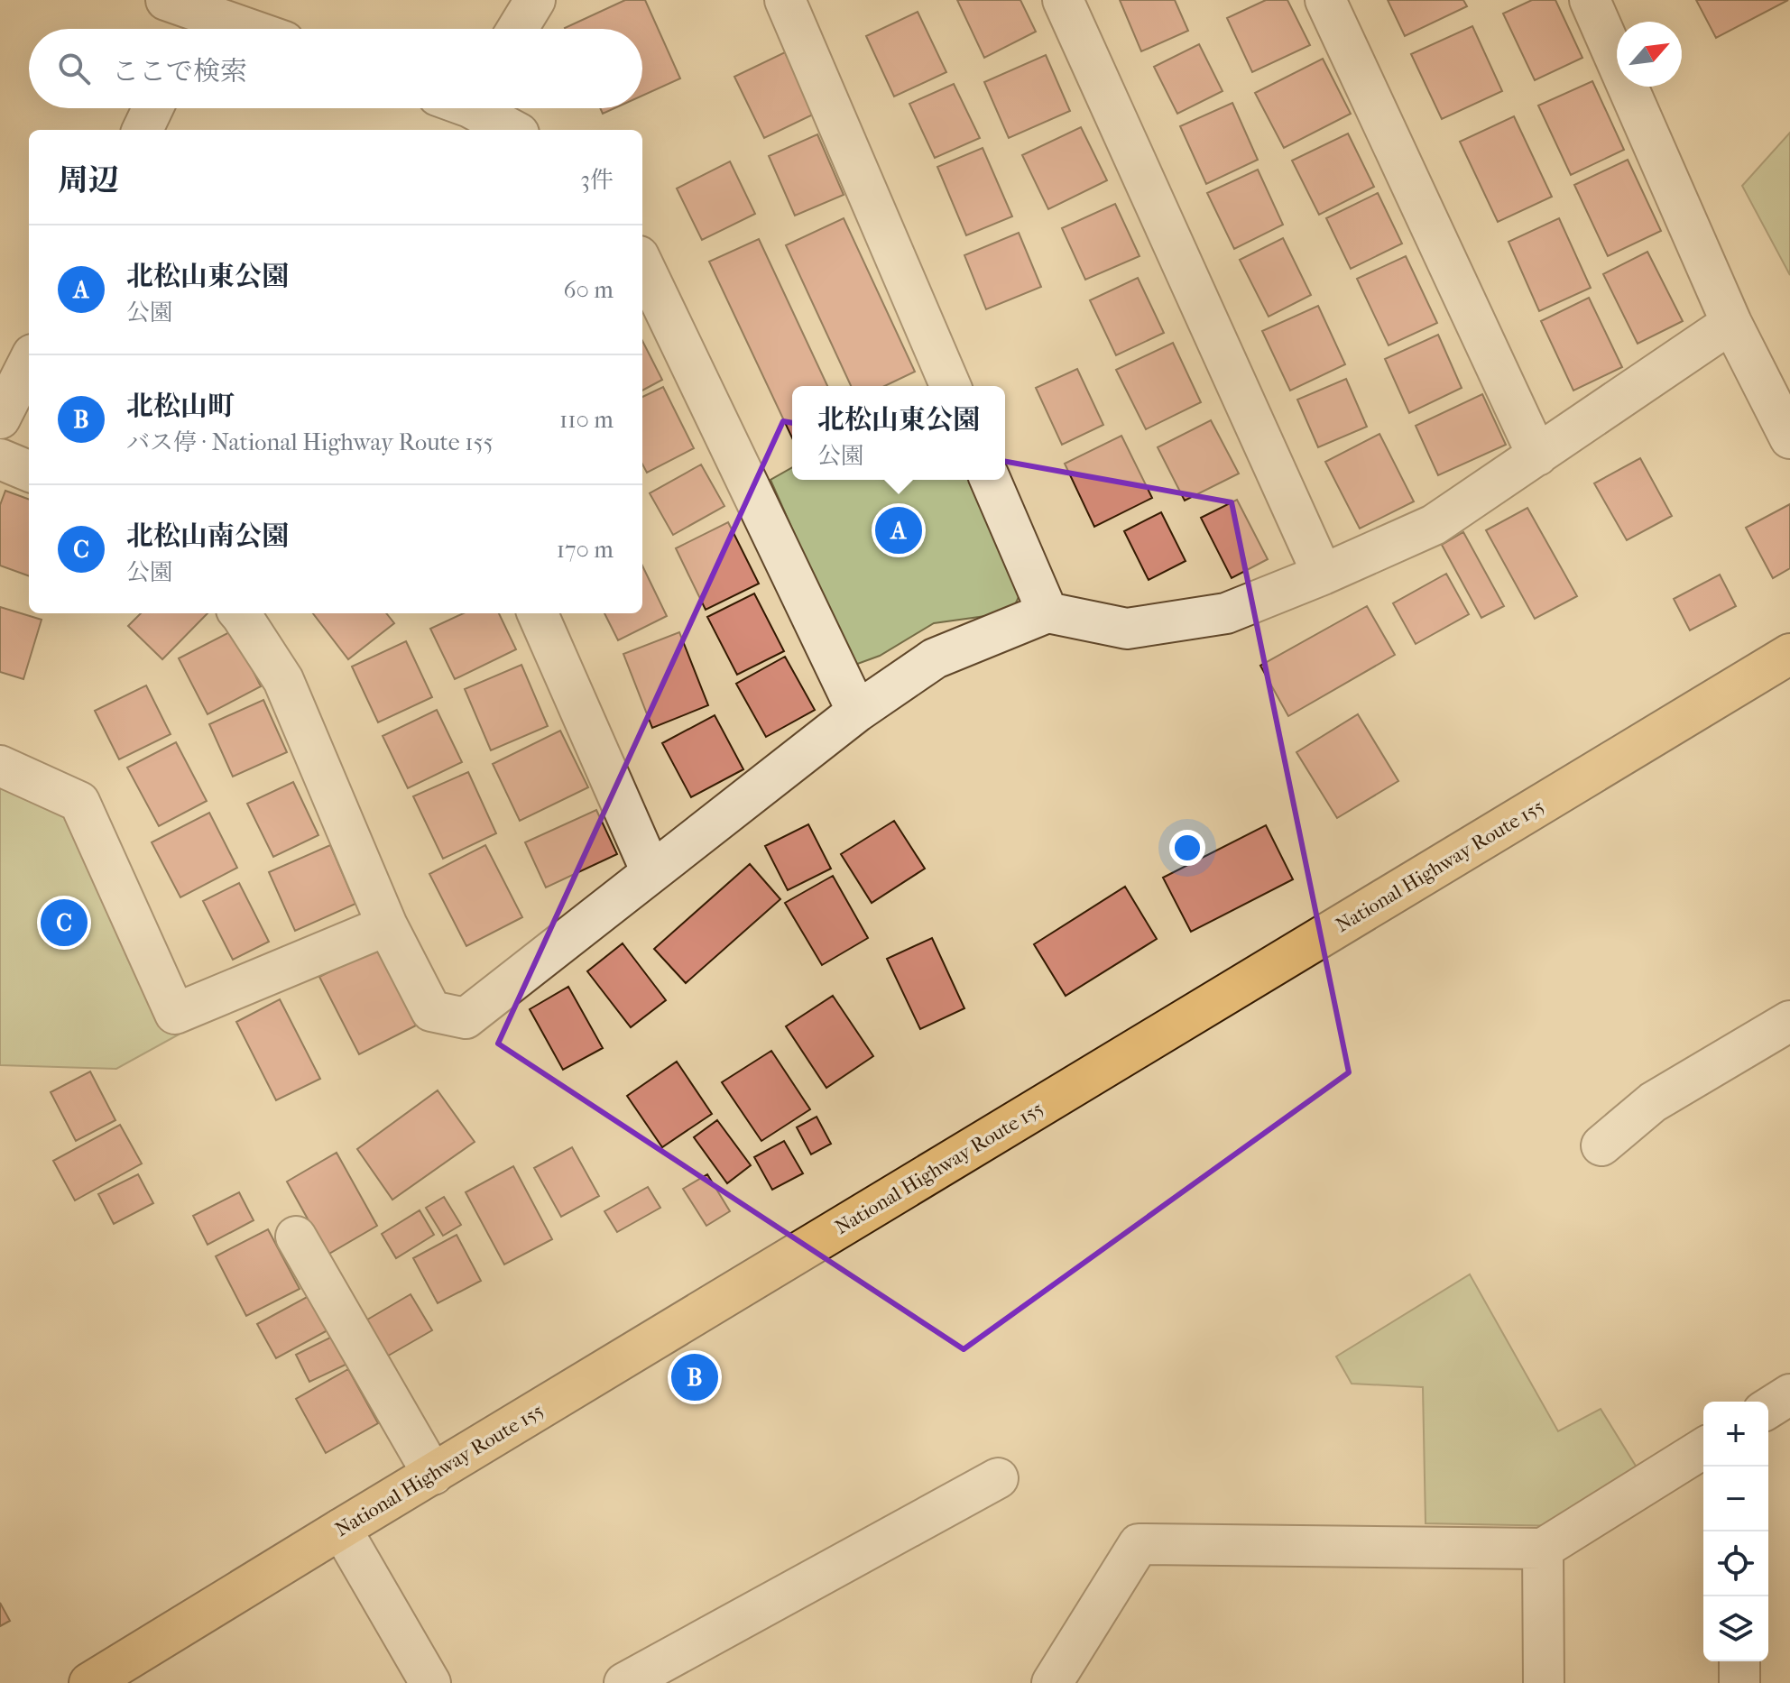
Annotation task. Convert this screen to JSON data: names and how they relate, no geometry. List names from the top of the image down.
{
  "streets": {
    "highway": ["National Highway Route 155"]
  },
  "north": "top right",
  "page": {
    "search": "ここで検索",
    "heading": ["周辺", "3件"],
    "list": [
      {
        "mark": "A",
        "name": "北松山東公園",
        "note": "公園",
        "value": "60 m"
      },
      {
        "mark": "B",
        "name": "北松山町",
        "note": "バス停 · National Highway Route 155",
        "value": "110 m"
      },
      {
        "mark": "C",
        "name": "北松山南公園",
        "note": "公園",
        "value": "170 m"
      }
    ],
    "popup": ["北松山東公園", "公園"],
    "pins": ["A", "C", "B"],
    "map_buttons": ["+", "−"]
  }
}
